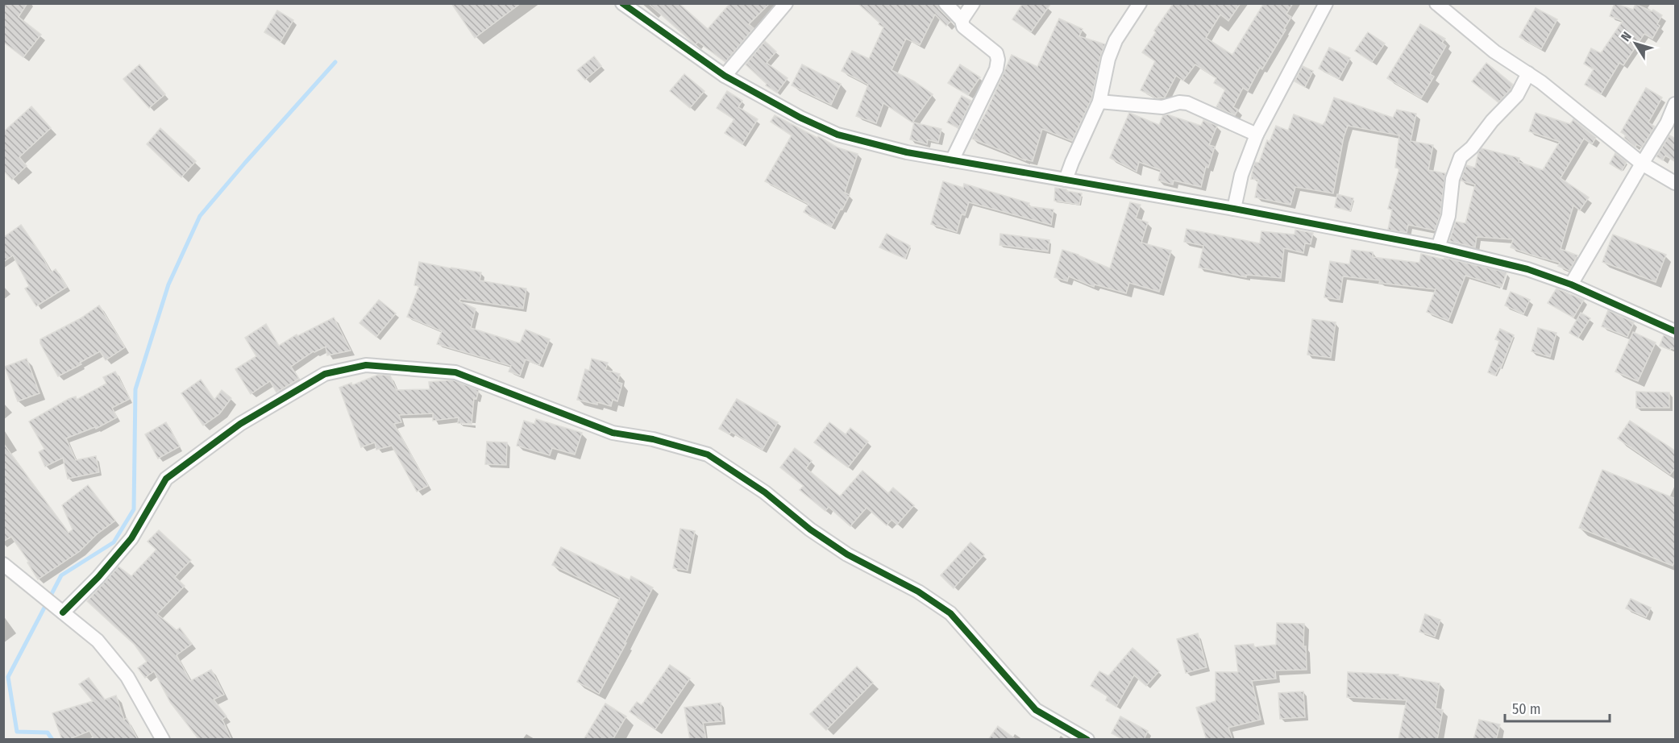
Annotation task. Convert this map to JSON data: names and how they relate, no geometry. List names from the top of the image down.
{
  "scale_bar": "50 m",
  "north": "top left"
}
